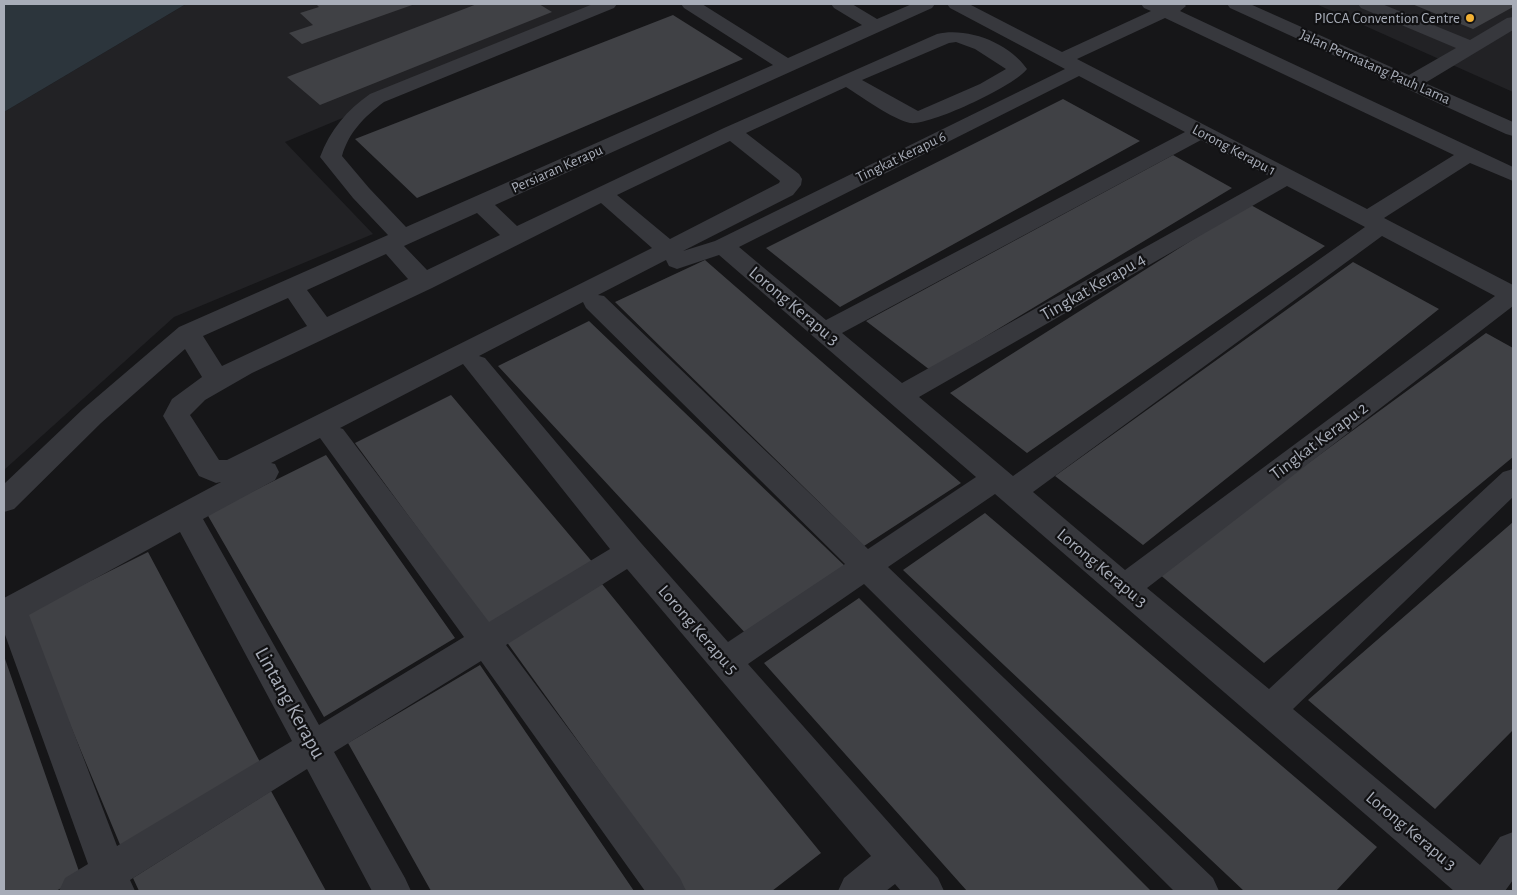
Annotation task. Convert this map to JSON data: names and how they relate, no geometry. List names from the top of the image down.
{
  "streets": {
    "street": [
      "Jalan Permatang Pauh Lama",
      "Lorong Kerapu 1",
      "Tingkat Kerapu 6",
      "Persiaran Kerapu",
      "Tingkat Kerapu 4",
      "Lorong Kerapu 3",
      "Tingkat Kerapu 2",
      "Lorong Kerapu 5",
      "Lintang Kerapu"
    ]
  },
  "crossings": [
    ["Lorong Kerapu 1", "Tingkat Kerapu 6"],
    ["Lorong Kerapu 1", "Tingkat Kerapu 4"],
    ["Lorong Kerapu 1", "Tingkat Kerapu 2"],
    ["Tingkat Kerapu 6", "Lorong Kerapu 3"],
    ["Tingkat Kerapu 6", "Lorong Kerapu 5"],
    ["Tingkat Kerapu 6", "Lintang Kerapu"],
    ["Tingkat Kerapu 4", "Lorong Kerapu 3"],
    ["Lorong Kerapu 3", "Tingkat Kerapu 2"]
  ],
  "places": ["PICCA Convention Centre"]
}
